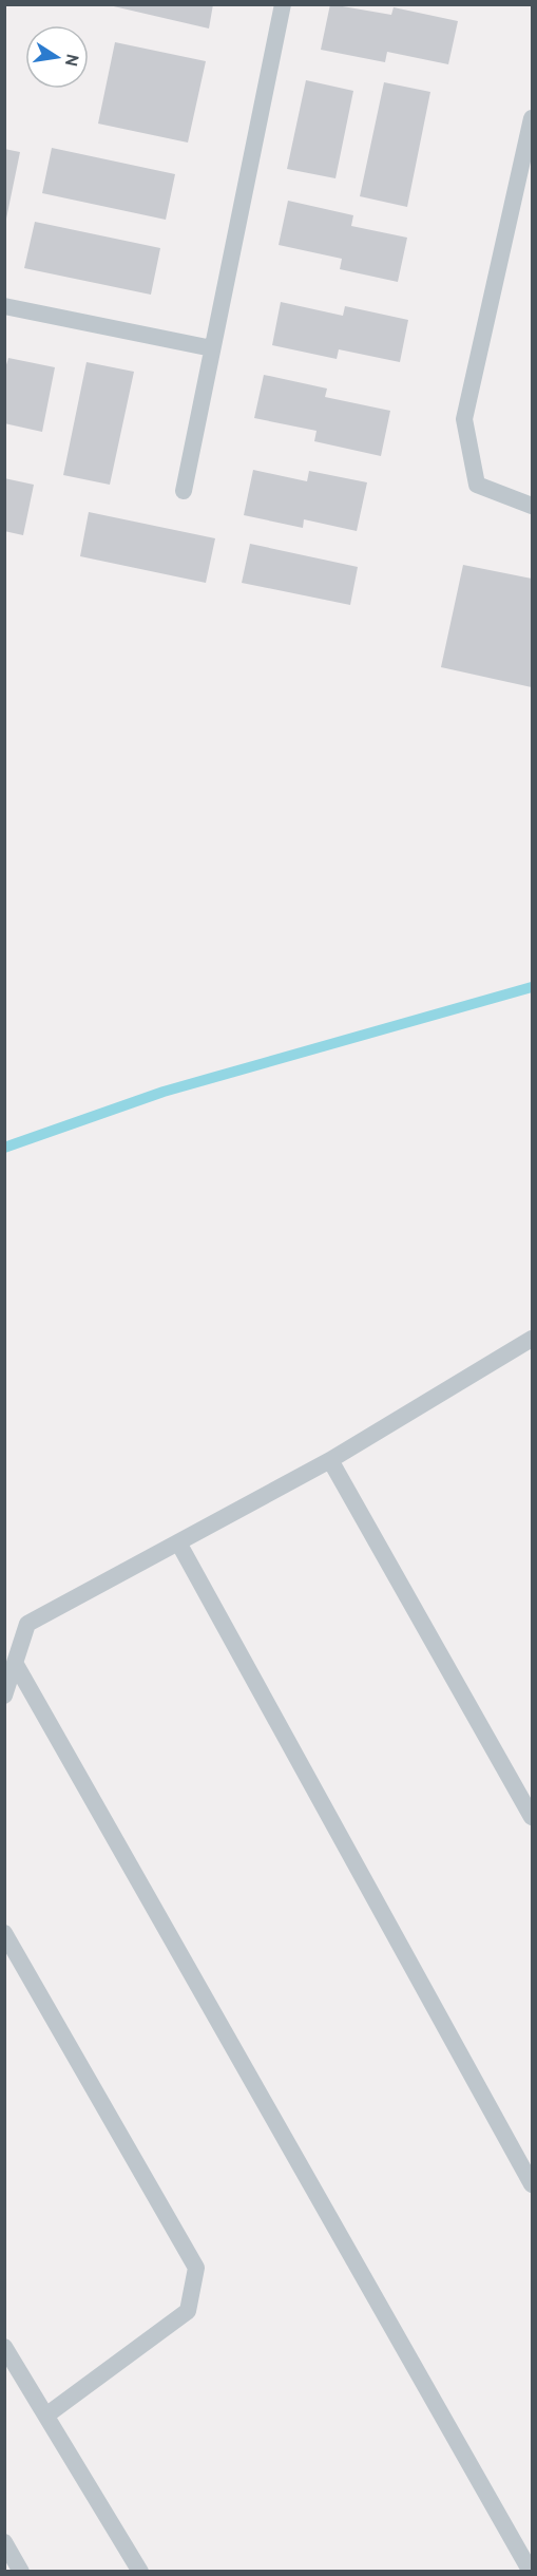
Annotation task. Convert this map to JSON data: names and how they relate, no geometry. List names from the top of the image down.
{
  "north": "right"
}
